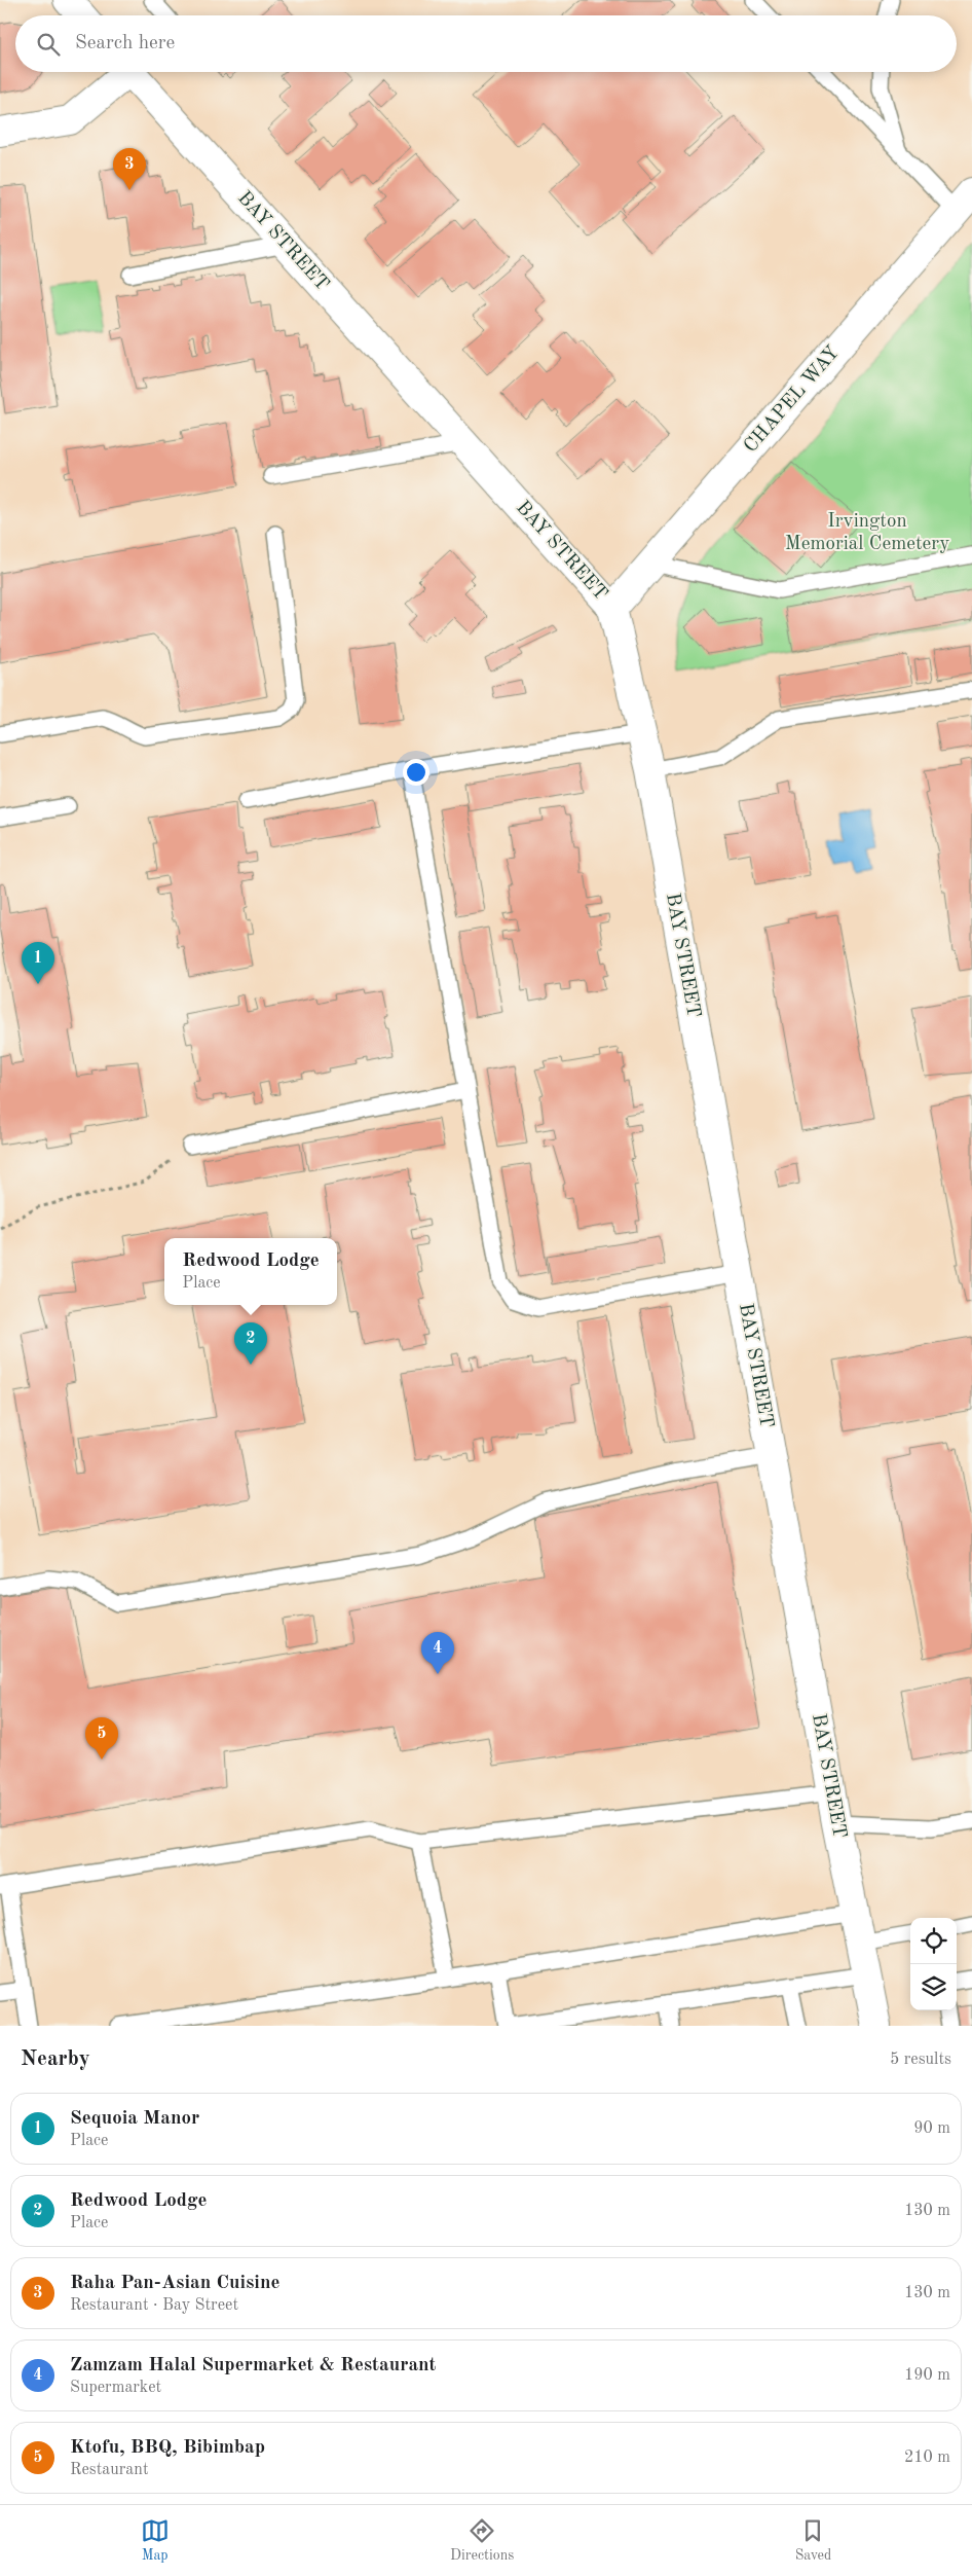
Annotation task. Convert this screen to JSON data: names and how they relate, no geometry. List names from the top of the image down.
{
  "streets": {
    "street": ["BAY STREET", "CHAPEL WAY"]
  },
  "crossings": [
    ["BAY STREET", "CHAPEL WAY"]
  ],
  "parks": ["Irvington Memorial Cemetery"],
  "page": {
    "search": "Search here",
    "pins": [
      "3",
      "1",
      "2",
      "4",
      "5"
    ],
    "popup": ["Redwood Lodge", "Place"],
    "heading": ["Nearby", "5 results"],
    "list": [
      {
        "mark": "1",
        "name": "Sequoia Manor",
        "note": "Place",
        "value": "90 m"
      },
      {
        "mark": "2",
        "name": "Redwood Lodge",
        "note": "Place",
        "value": "130 m"
      },
      {
        "mark": "3",
        "name": "Raha Pan-Asian Cuisine",
        "note": "Restaurant · Bay Street",
        "value": "130 m"
      },
      {
        "mark": "4",
        "name": "Zamzam Halal Supermarket & Restaurant",
        "note": "Supermarket",
        "value": "190 m"
      },
      {
        "mark": "5",
        "name": "Ktofu, BBQ, Bibimbap",
        "note": "Restaurant",
        "value": "210 m"
      }
    ],
    "nav": ["Map", "Directions", "Saved"]
  }
}
